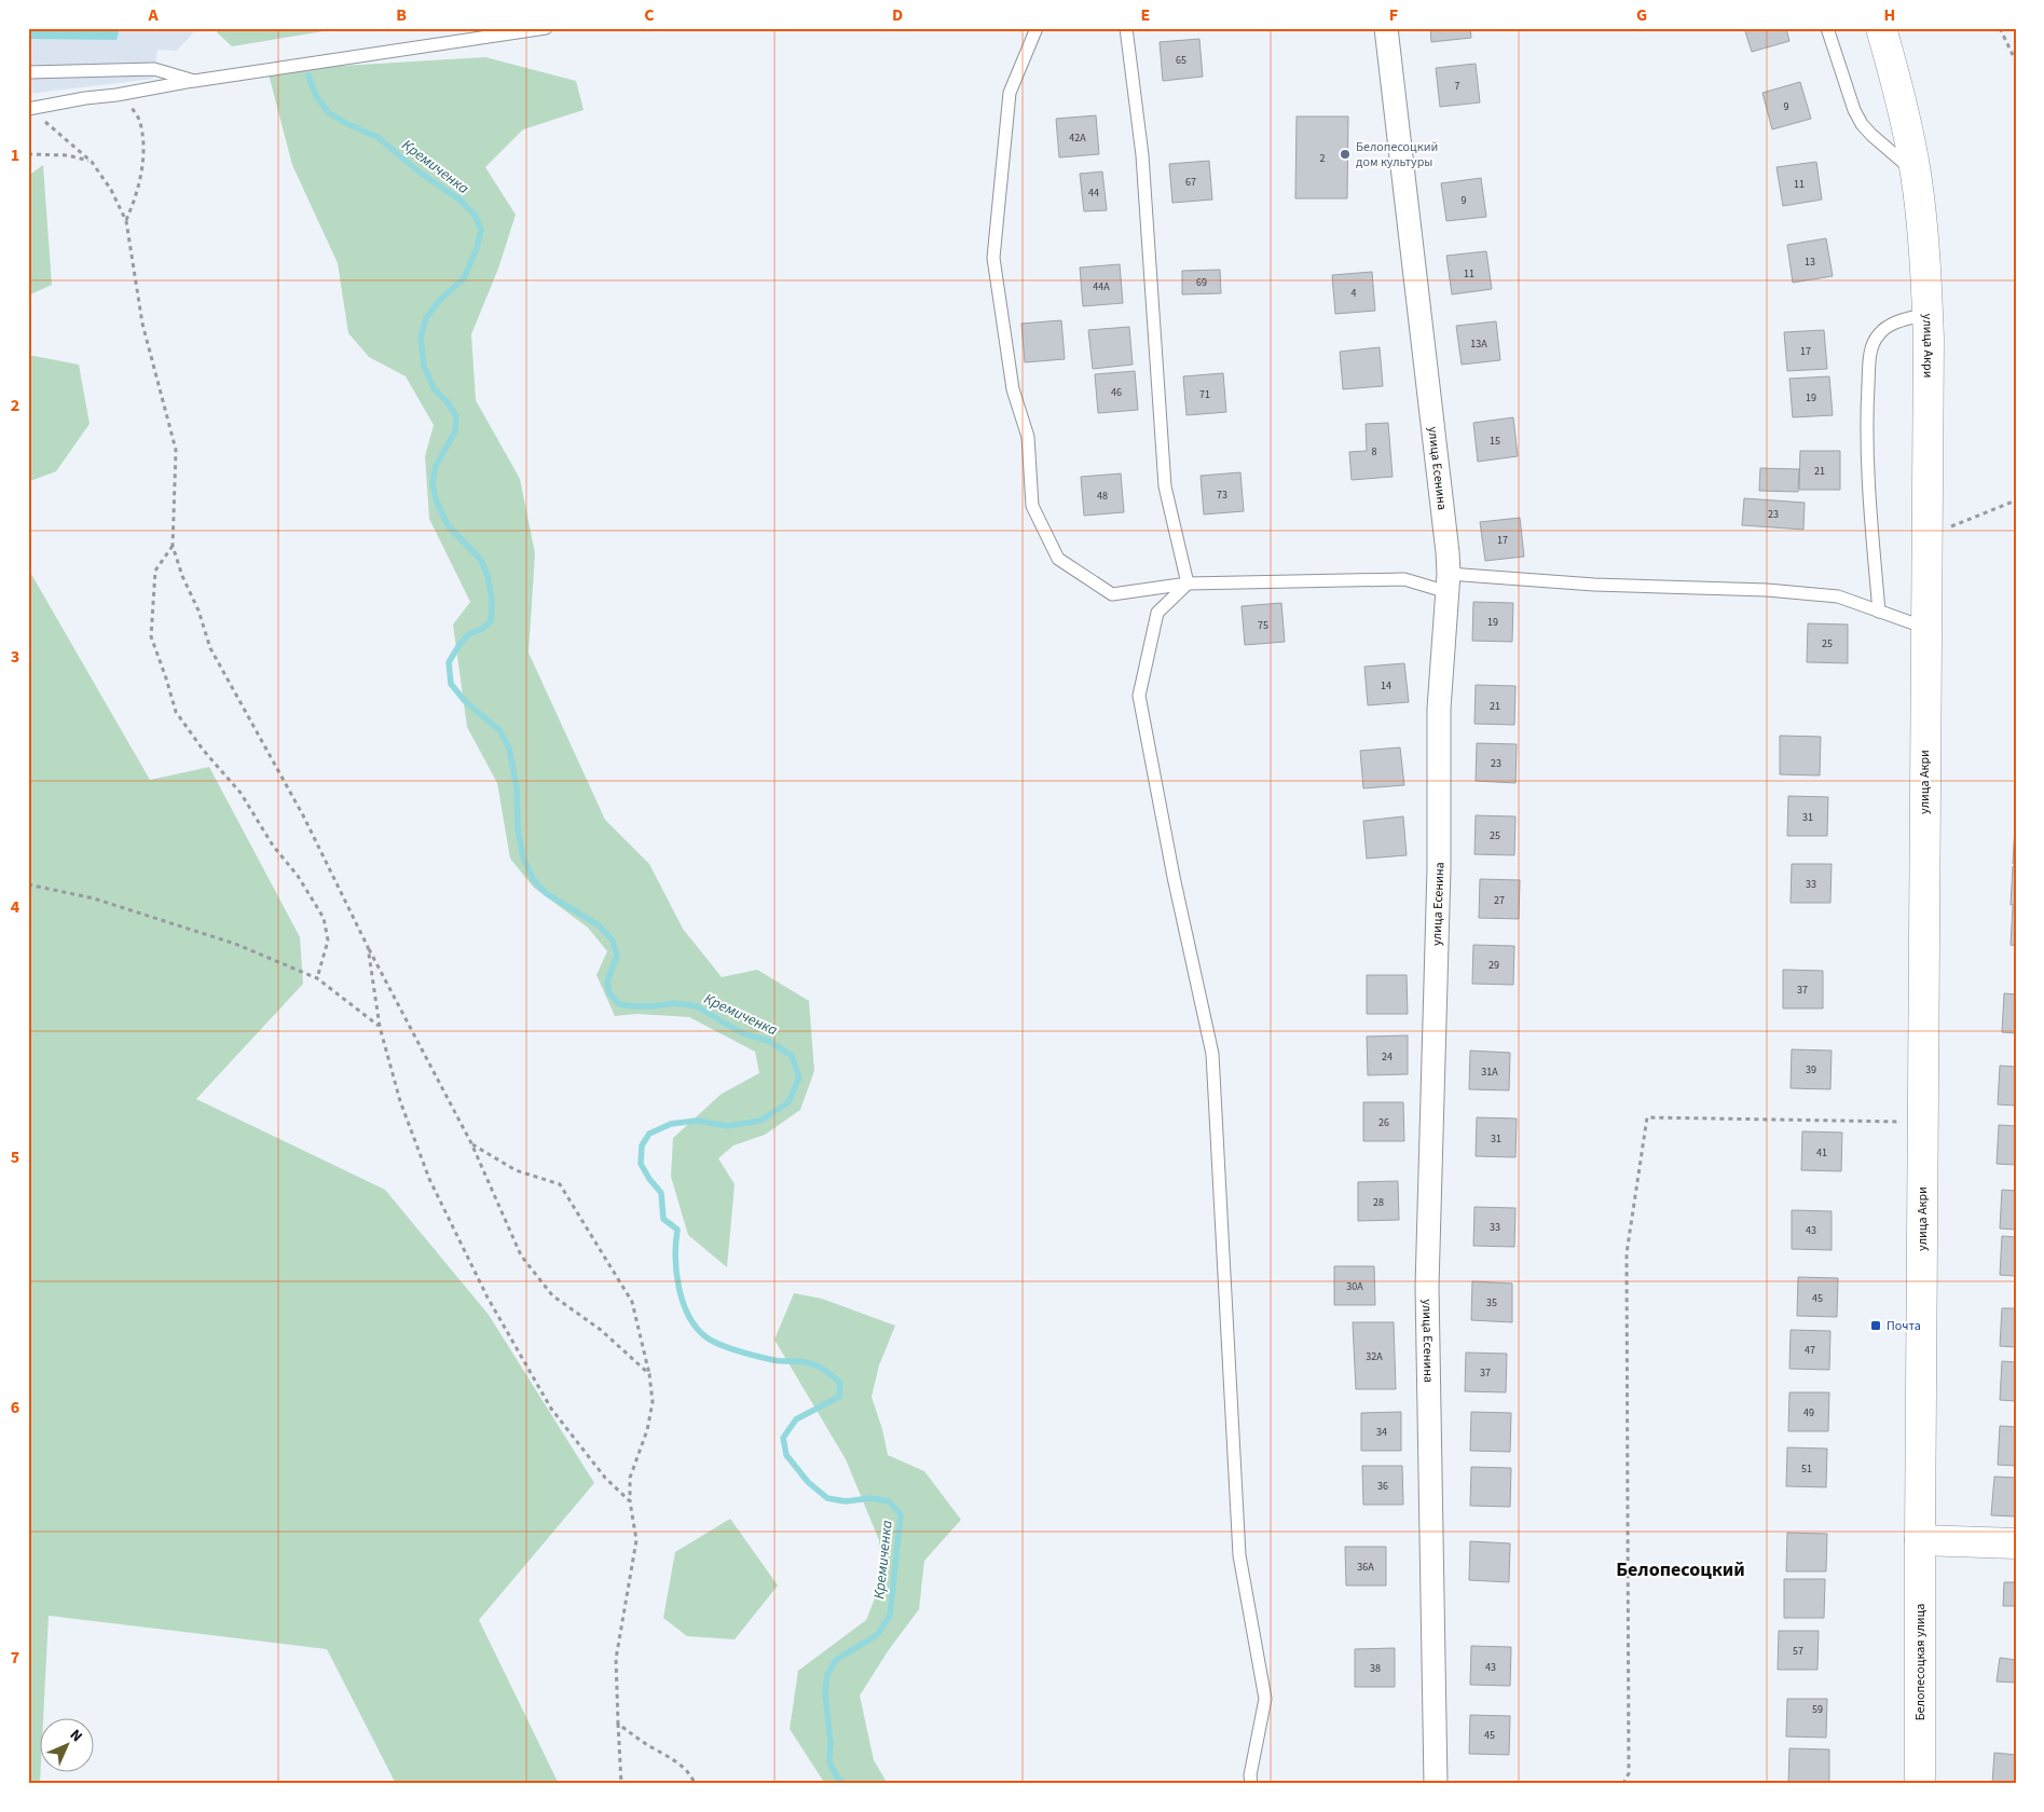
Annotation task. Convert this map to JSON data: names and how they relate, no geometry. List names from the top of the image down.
{
  "streets": {
    "main road": ["улица Акри", "Белопесоцкая улица"],
    "street": ["улица Есенина"]
  },
  "crossings": [
    ["улица Акри", "Белопесоцкая улица"]
  ],
  "districts": ["Белопесоцкий"],
  "water": ["Кремиченка"],
  "places": {
    "other": ["Белопесоцкий дом культуры"],
    "transit": ["Почта"]
  },
  "house_numbers": [
    "65",
    "7",
    "9",
    "42А",
    "2",
    "67",
    "11",
    "44",
    "9",
    "13",
    "11",
    "69",
    "44А",
    "4",
    "13А",
    "17",
    "46",
    "71",
    "19",
    "15",
    "8",
    "21",
    "73",
    "48",
    "23",
    "17",
    "19",
    "75",
    "25",
    "14",
    "21",
    "23",
    "31",
    "25",
    "33",
    "27",
    "29",
    "37",
    "24",
    "39",
    "31А",
    "26",
    "31",
    "41",
    "28",
    "33",
    "43",
    "30А",
    "45",
    "35",
    "47",
    "32А",
    "37",
    "49",
    "34",
    "51",
    "36",
    "36А",
    "57",
    "43",
    "38",
    "59",
    "45"
  ],
  "north": "top right",
  "grid": {
    "columns": [
      "A",
      "B",
      "C",
      "D",
      "E",
      "F",
      "G",
      "H"
    ],
    "rows": [
      "1",
      "2",
      "3",
      "4",
      "5",
      "6",
      "7"
    ]
  }
}
